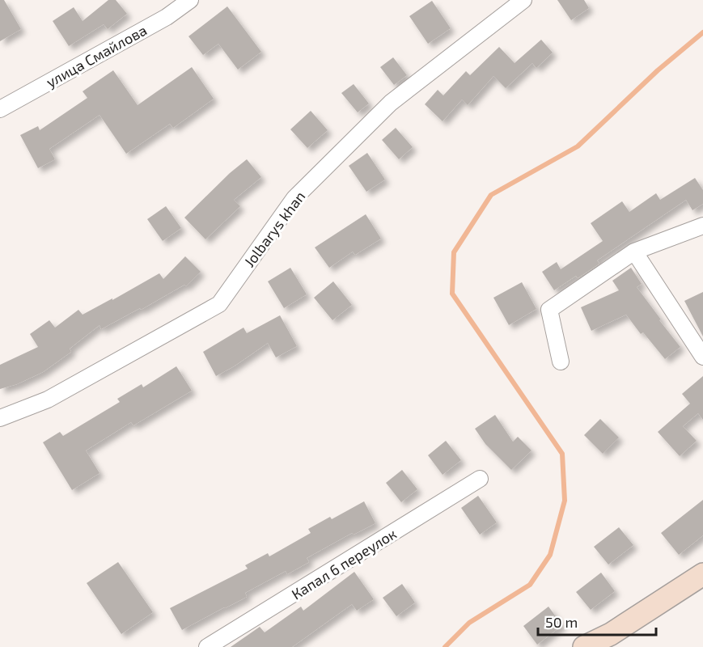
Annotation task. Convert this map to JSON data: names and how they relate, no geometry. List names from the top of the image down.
{
  "streets": {
    "street": ["улица Смайлова", "Jolbarys khan", "Капал 6 переулок"]
  },
  "scale_bar": "50 m"
}
